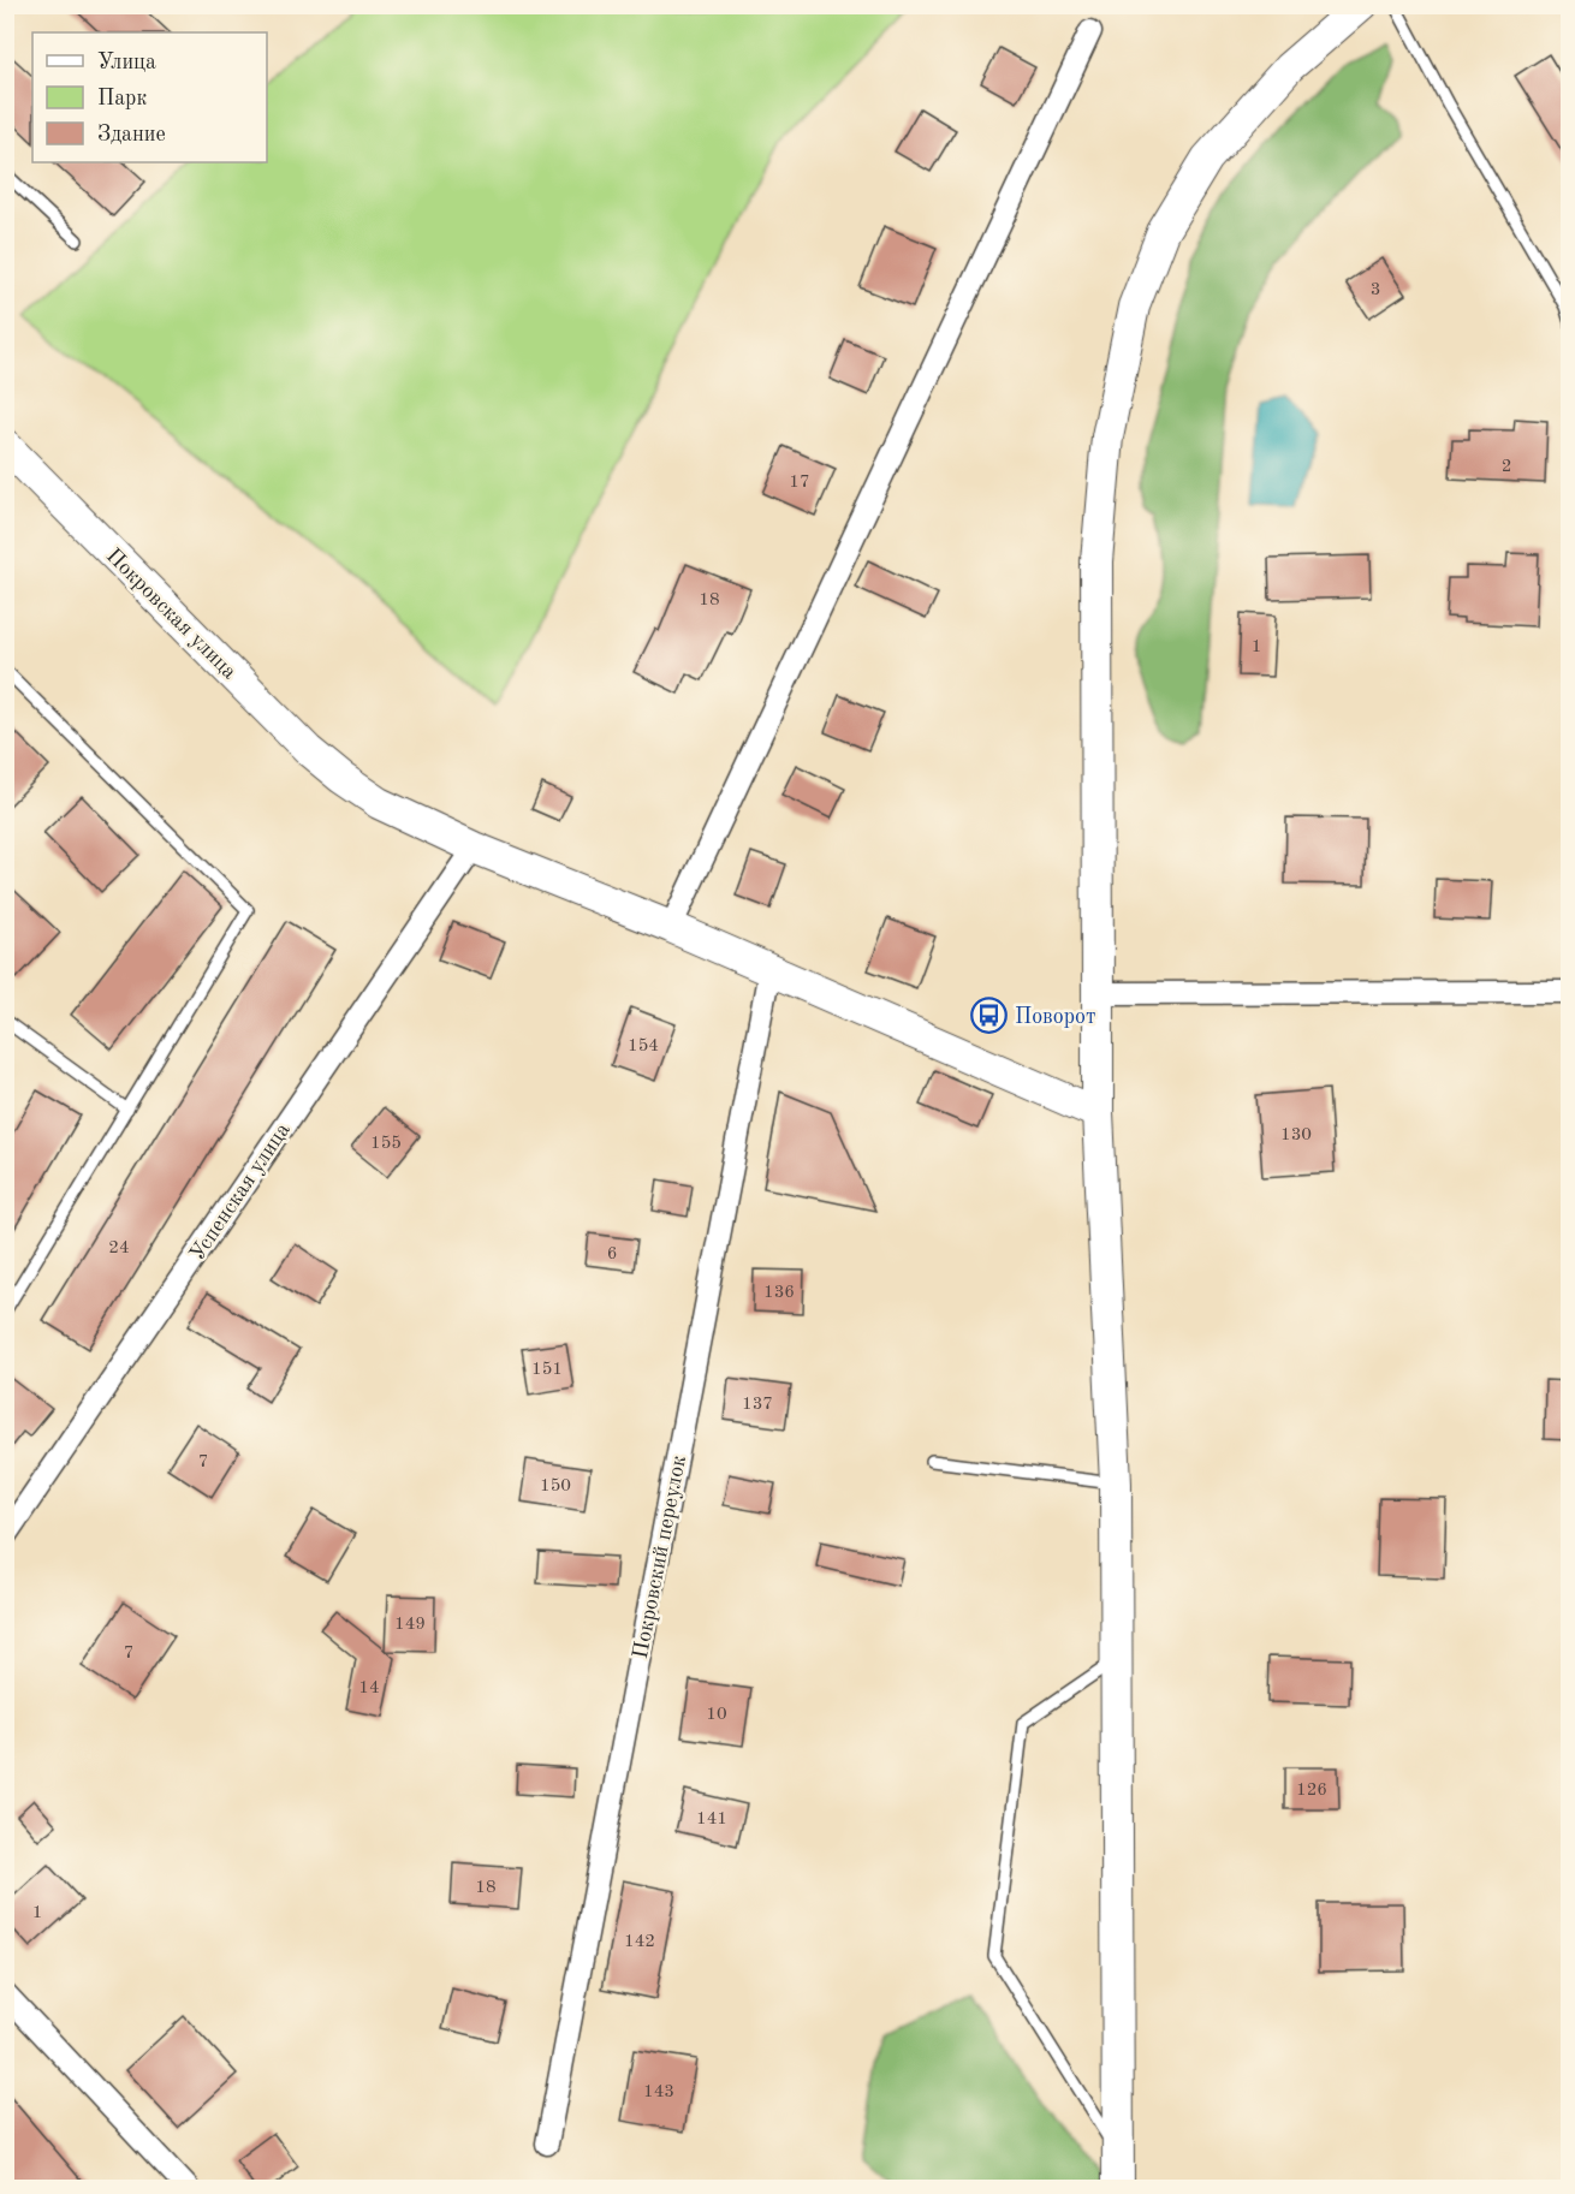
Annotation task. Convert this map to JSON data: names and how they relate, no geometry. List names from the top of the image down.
{
  "streets": {
    "main road": ["Покровская улица"],
    "street": ["Успенская улица", "Покровский переулок"]
  },
  "crossings": [
    ["Покровская улица", "Успенская улица"],
    ["Покровская улица", "Покровский переулок"]
  ],
  "places": {
    "bus stop": ["Поворот"]
  },
  "house_numbers": [
    "3",
    "2",
    "17",
    "18",
    "1",
    "154",
    "130",
    "155",
    "24",
    "6",
    "136",
    "151",
    "137",
    "7",
    "150",
    "149",
    "7",
    "14",
    "10",
    "126",
    "141",
    "18",
    "1",
    "142",
    "143"
  ],
  "legend": ["Улица", "Парк", "Здание"]
}
